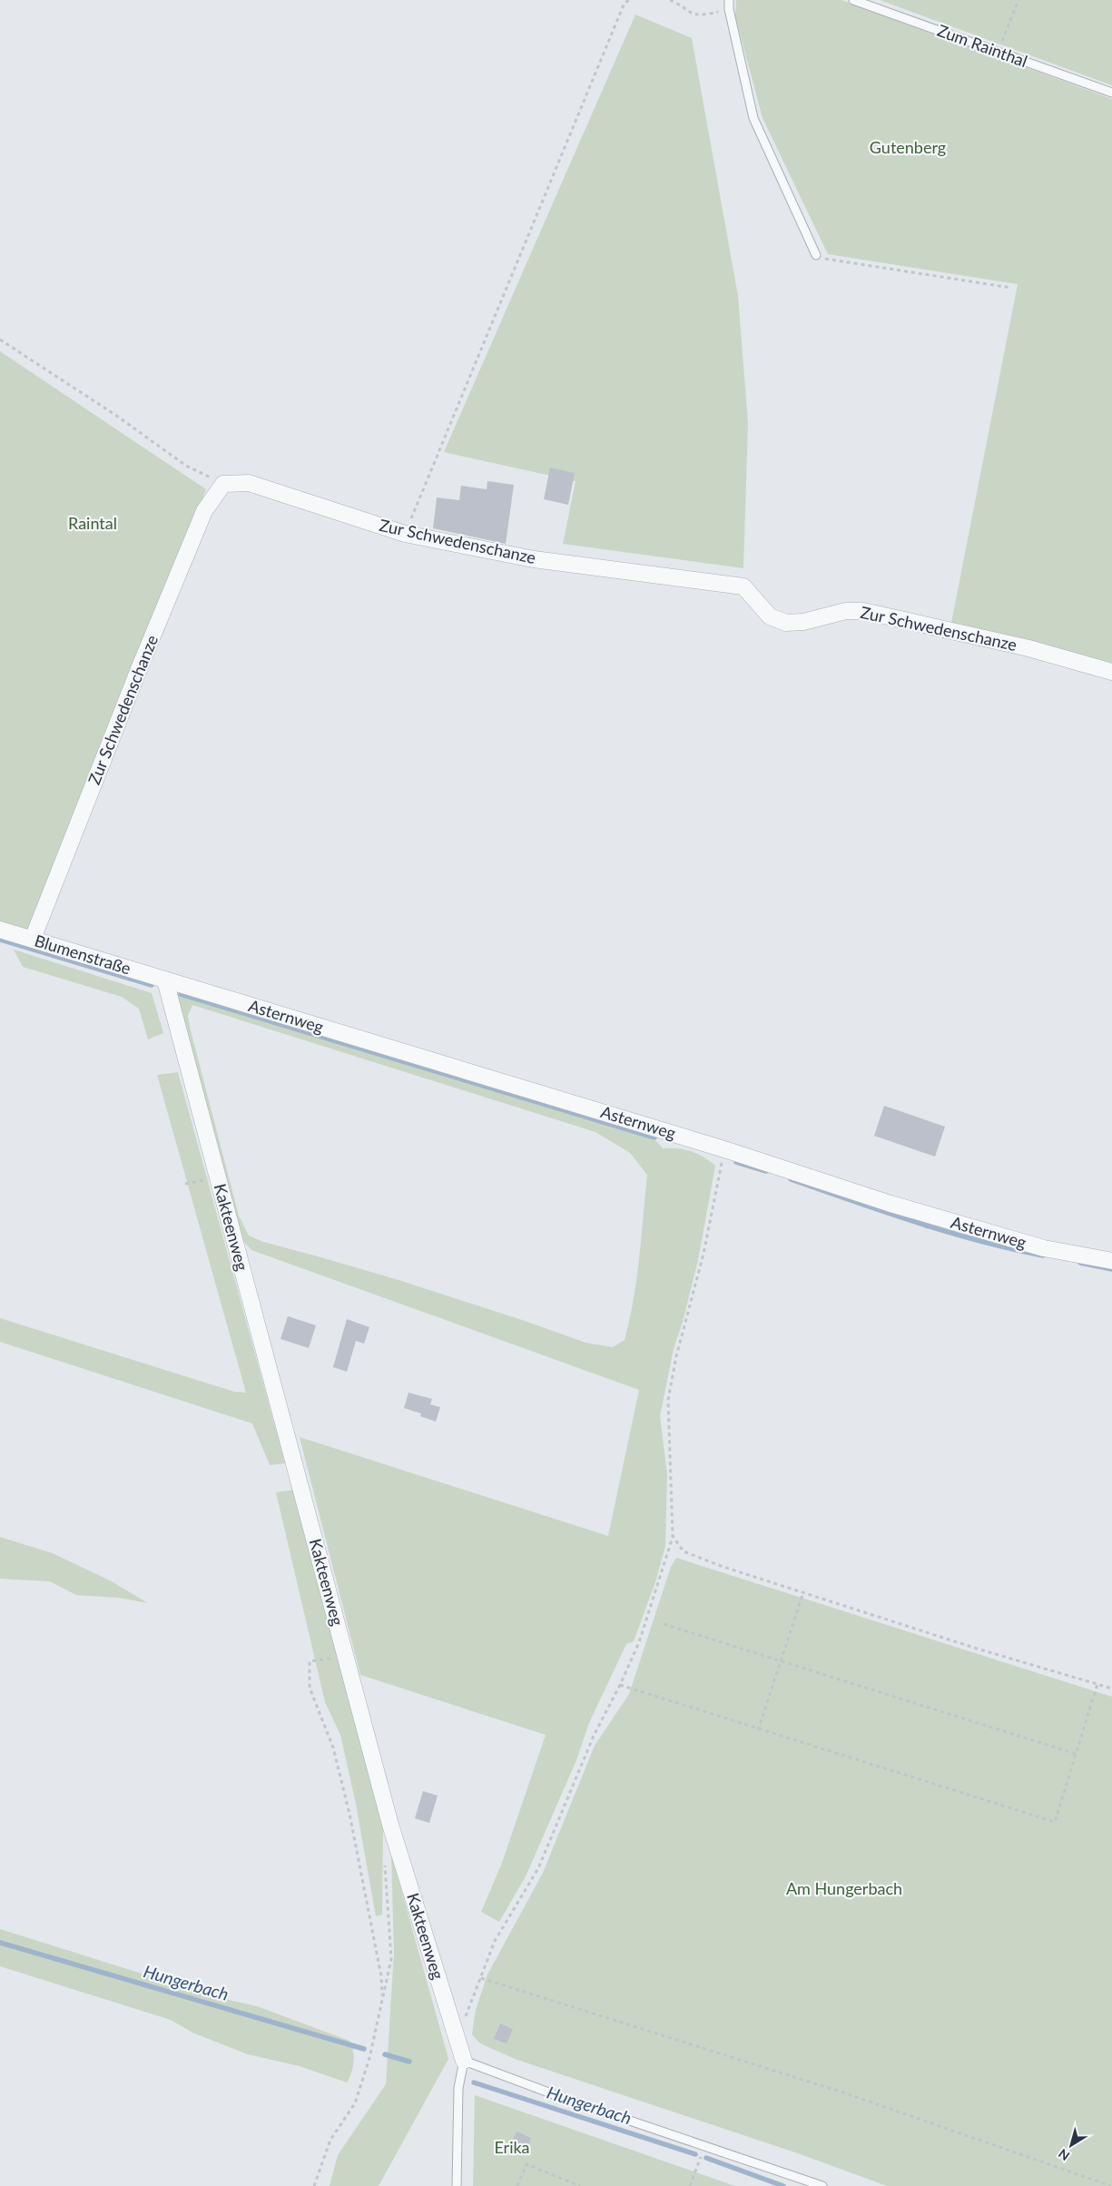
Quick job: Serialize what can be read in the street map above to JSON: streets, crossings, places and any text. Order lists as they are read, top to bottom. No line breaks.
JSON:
{"streets":{"street":["Zur Schwedenschanze","Blumenstraße","Asternweg","Kakteenweg"],"lane":["Zum Rainthal"]},"crossings":[["Zur Schwedenschanze","Blumenstraße"],["Blumenstraße","Asternweg"],["Blumenstraße","Kakteenweg"],["Asternweg","Kakteenweg"]],"water":["Hungerbach"],"parks":["Gutenberg","Raintal","Am Hungerbach","Erika"],"north":"bottom left"}
